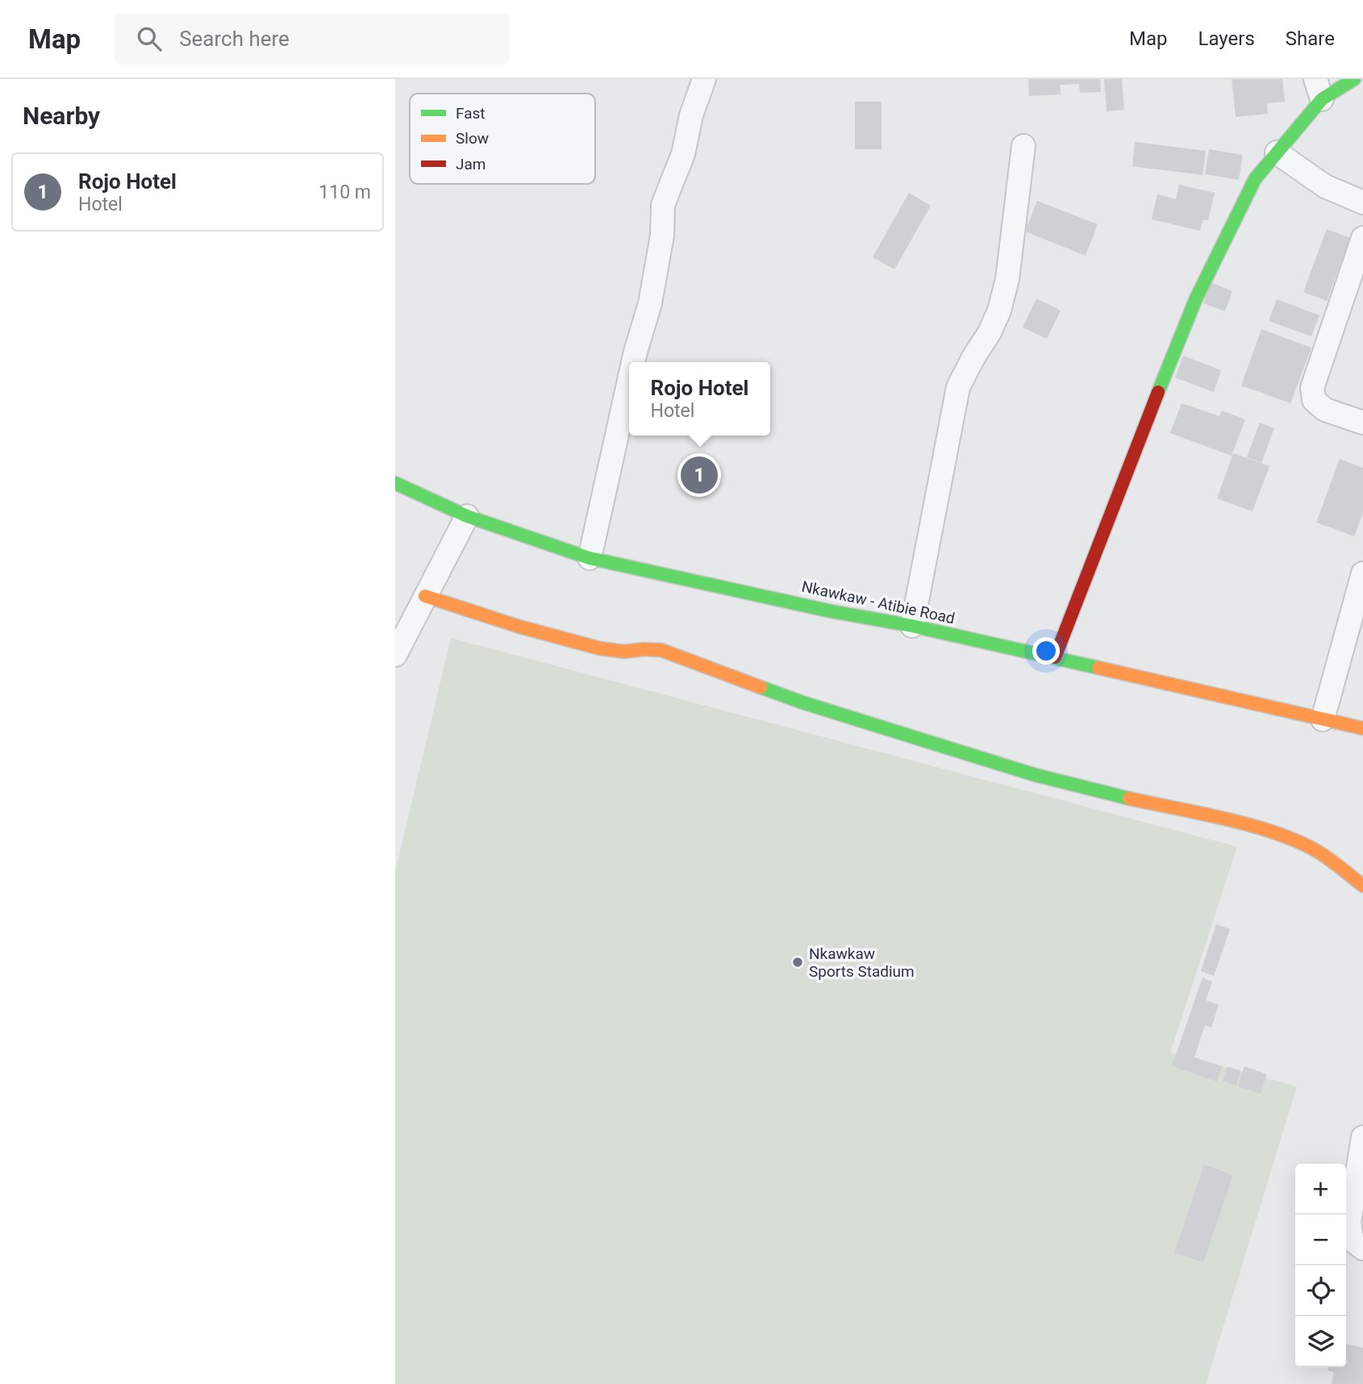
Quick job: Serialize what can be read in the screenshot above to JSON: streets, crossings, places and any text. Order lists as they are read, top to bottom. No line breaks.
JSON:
{"streets":{"street":["Nkawkaw - Atibie Road"]},"places":["Nkawkaw Sports Stadium"],"legend":["Fast","Slow","Jam"],"page":{"header":"Map","search":"Search here","nav":["Map","Layers","Share"],"heading":"Nearby","list":[{"mark":"1","name":"Rojo Hotel","note":"Hotel","value":"110 m"}],"popup":["Rojo Hotel","Hotel"],"pins":"1","map_buttons":["+","−"]}}
